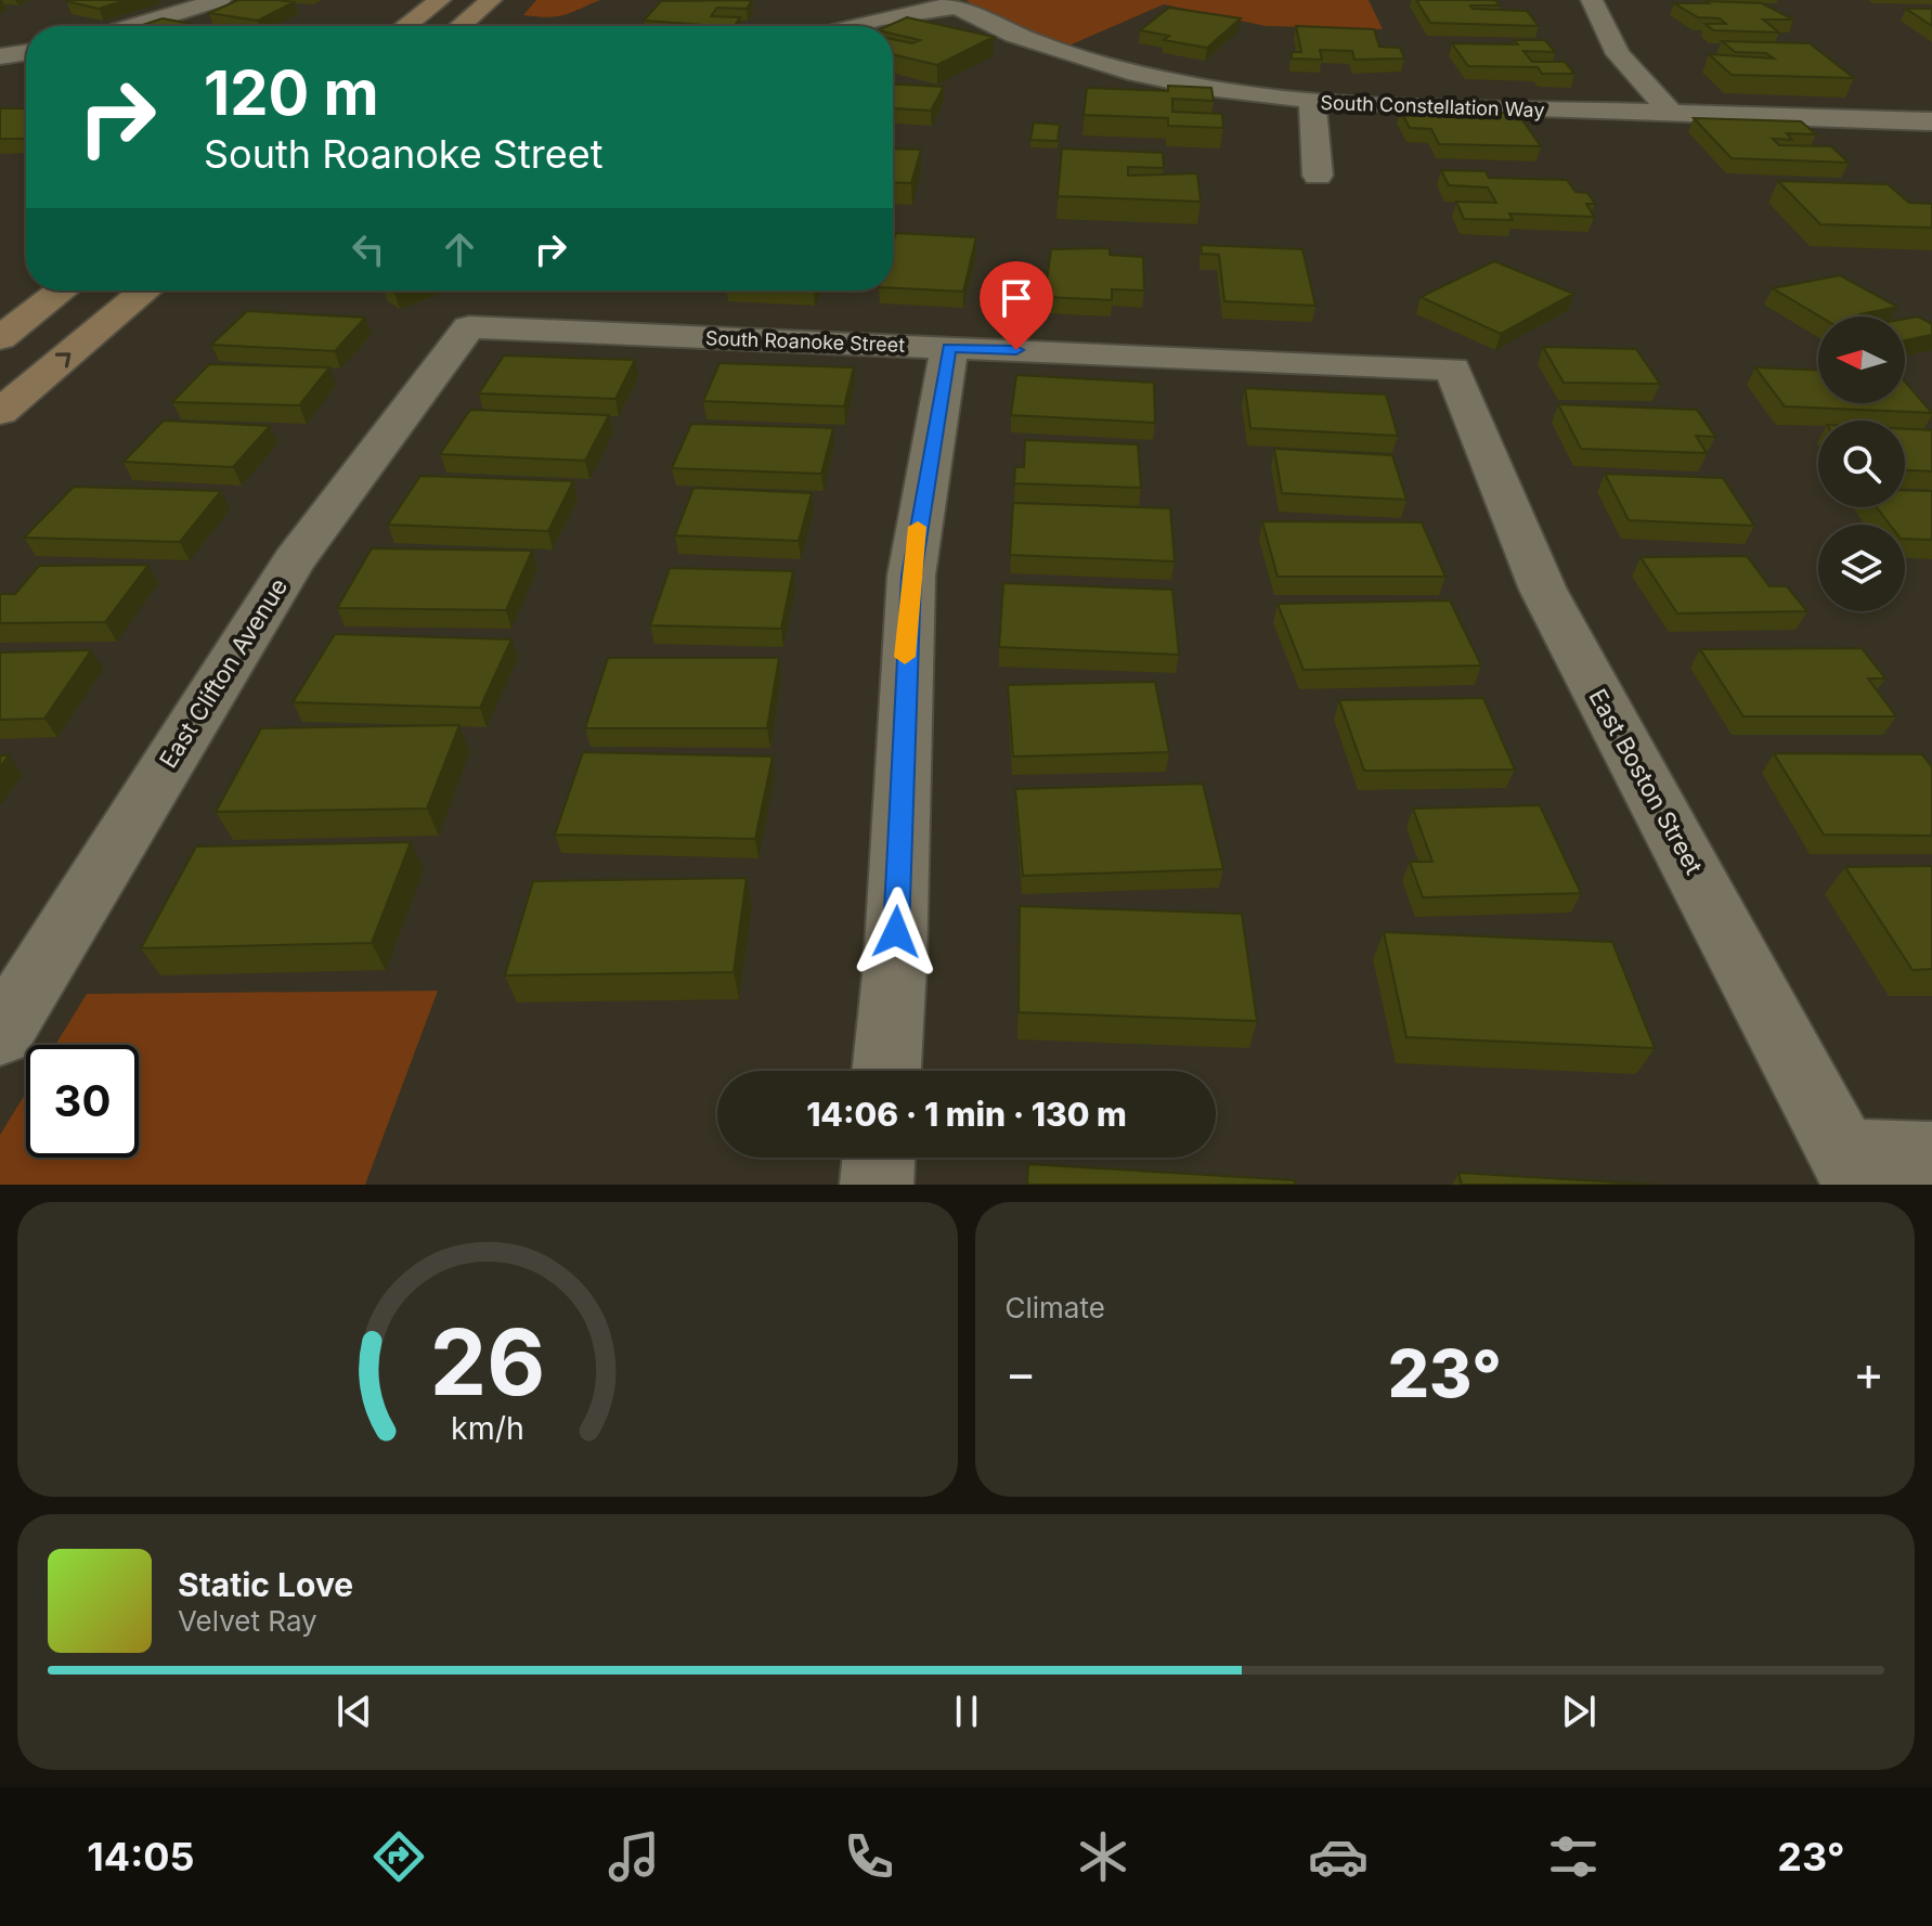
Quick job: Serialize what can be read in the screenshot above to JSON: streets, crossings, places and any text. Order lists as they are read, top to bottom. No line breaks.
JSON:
{"streets":{"street":["South Constellation Way","South Roanoke Street","East Clifton Avenue","East Boston Street"]},"crossings":[["South Roanoke Street","East Clifton Avenue"],["South Roanoke Street","East Boston Street"]],"north":"left","page":{"turn":["120 m","South Roanoke Street"],"limit":"30","trip":"14:06 · 1 min · 130 m","tile":"Climate","heat":["−","23°","+"],"song":["Static Love","Velvet Ray"],"tabs":["14:05","23°"],"gauge":["26","km/h"]}}
